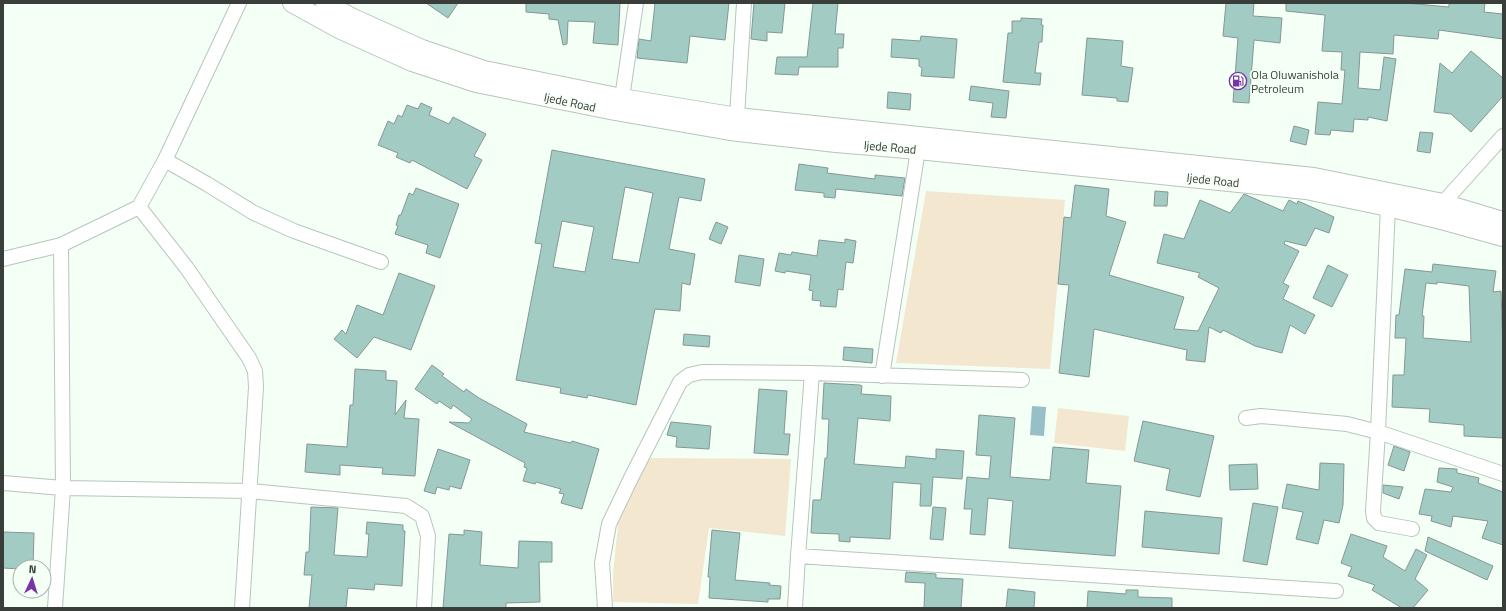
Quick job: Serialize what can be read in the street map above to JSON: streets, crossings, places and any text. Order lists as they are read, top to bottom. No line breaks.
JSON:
{"streets":{"main road":["Ijede Road"]},"places":{"fuel station":["Ola Oluwanishola Petroleum"]},"north":"top"}
